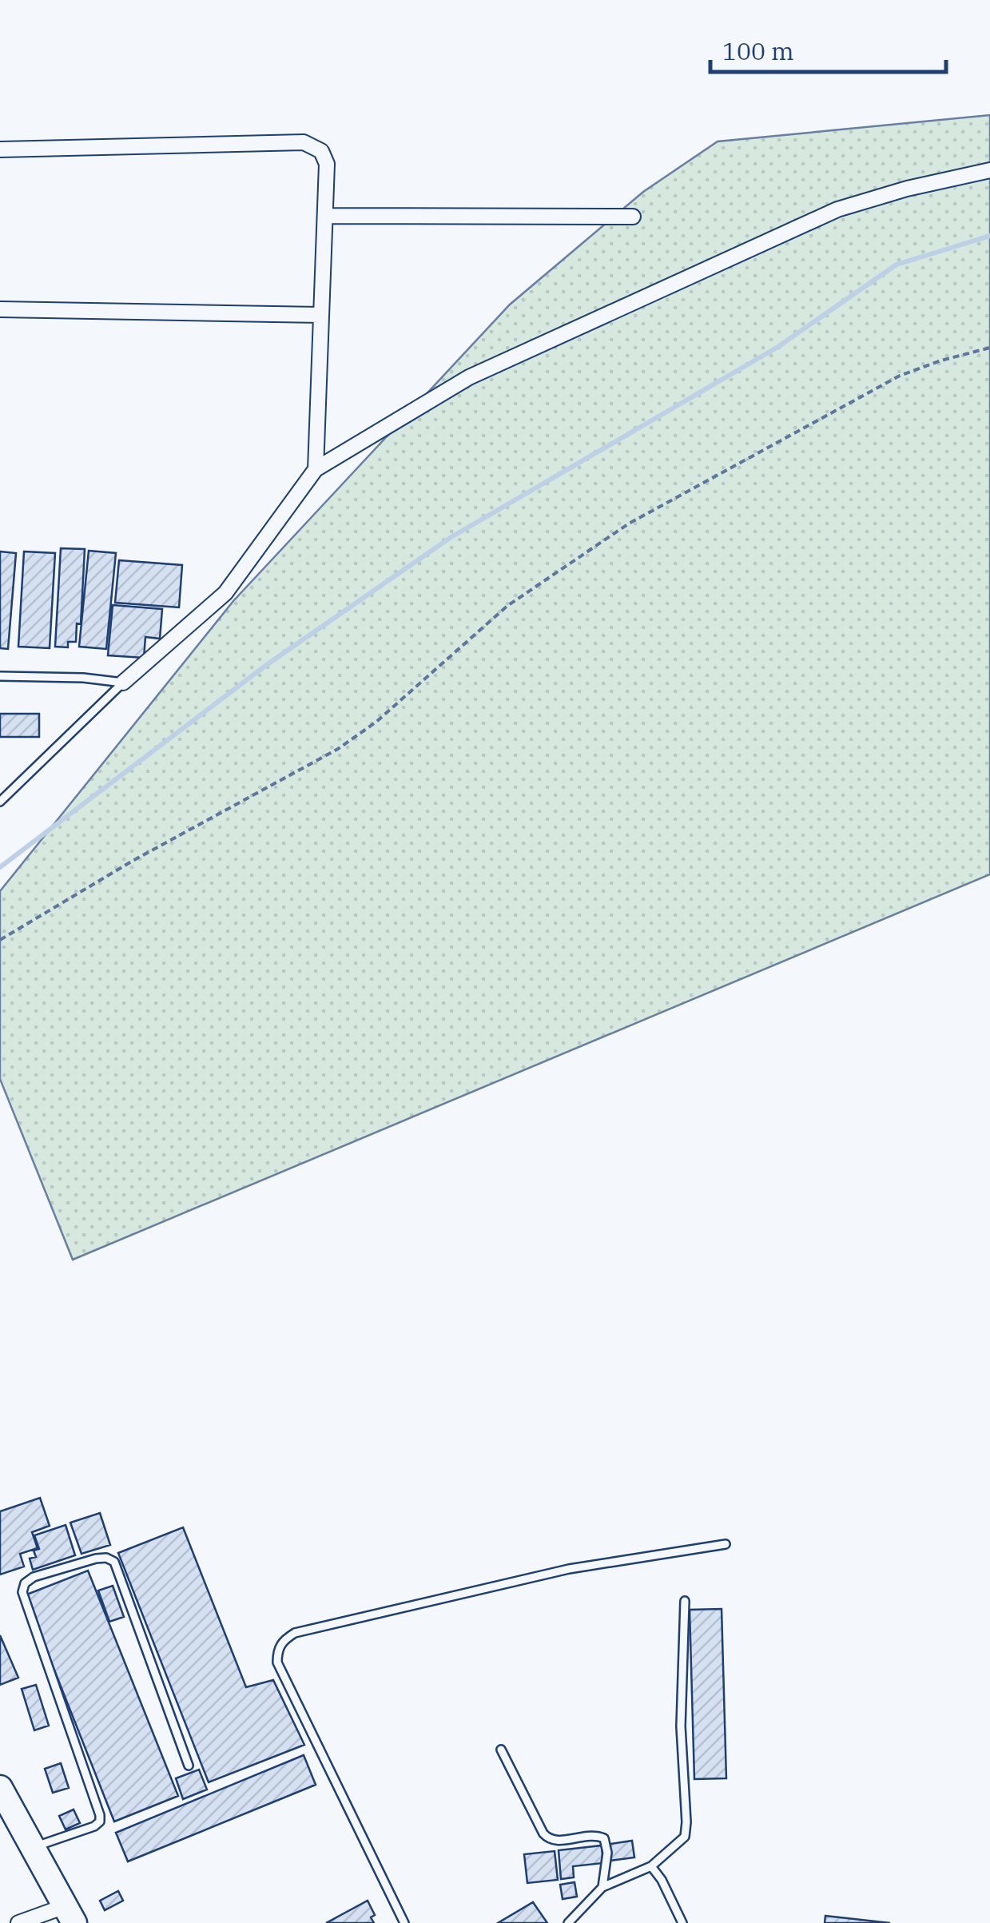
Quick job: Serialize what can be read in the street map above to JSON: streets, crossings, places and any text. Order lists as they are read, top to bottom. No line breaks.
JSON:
{"scale_bar":"100 m"}
